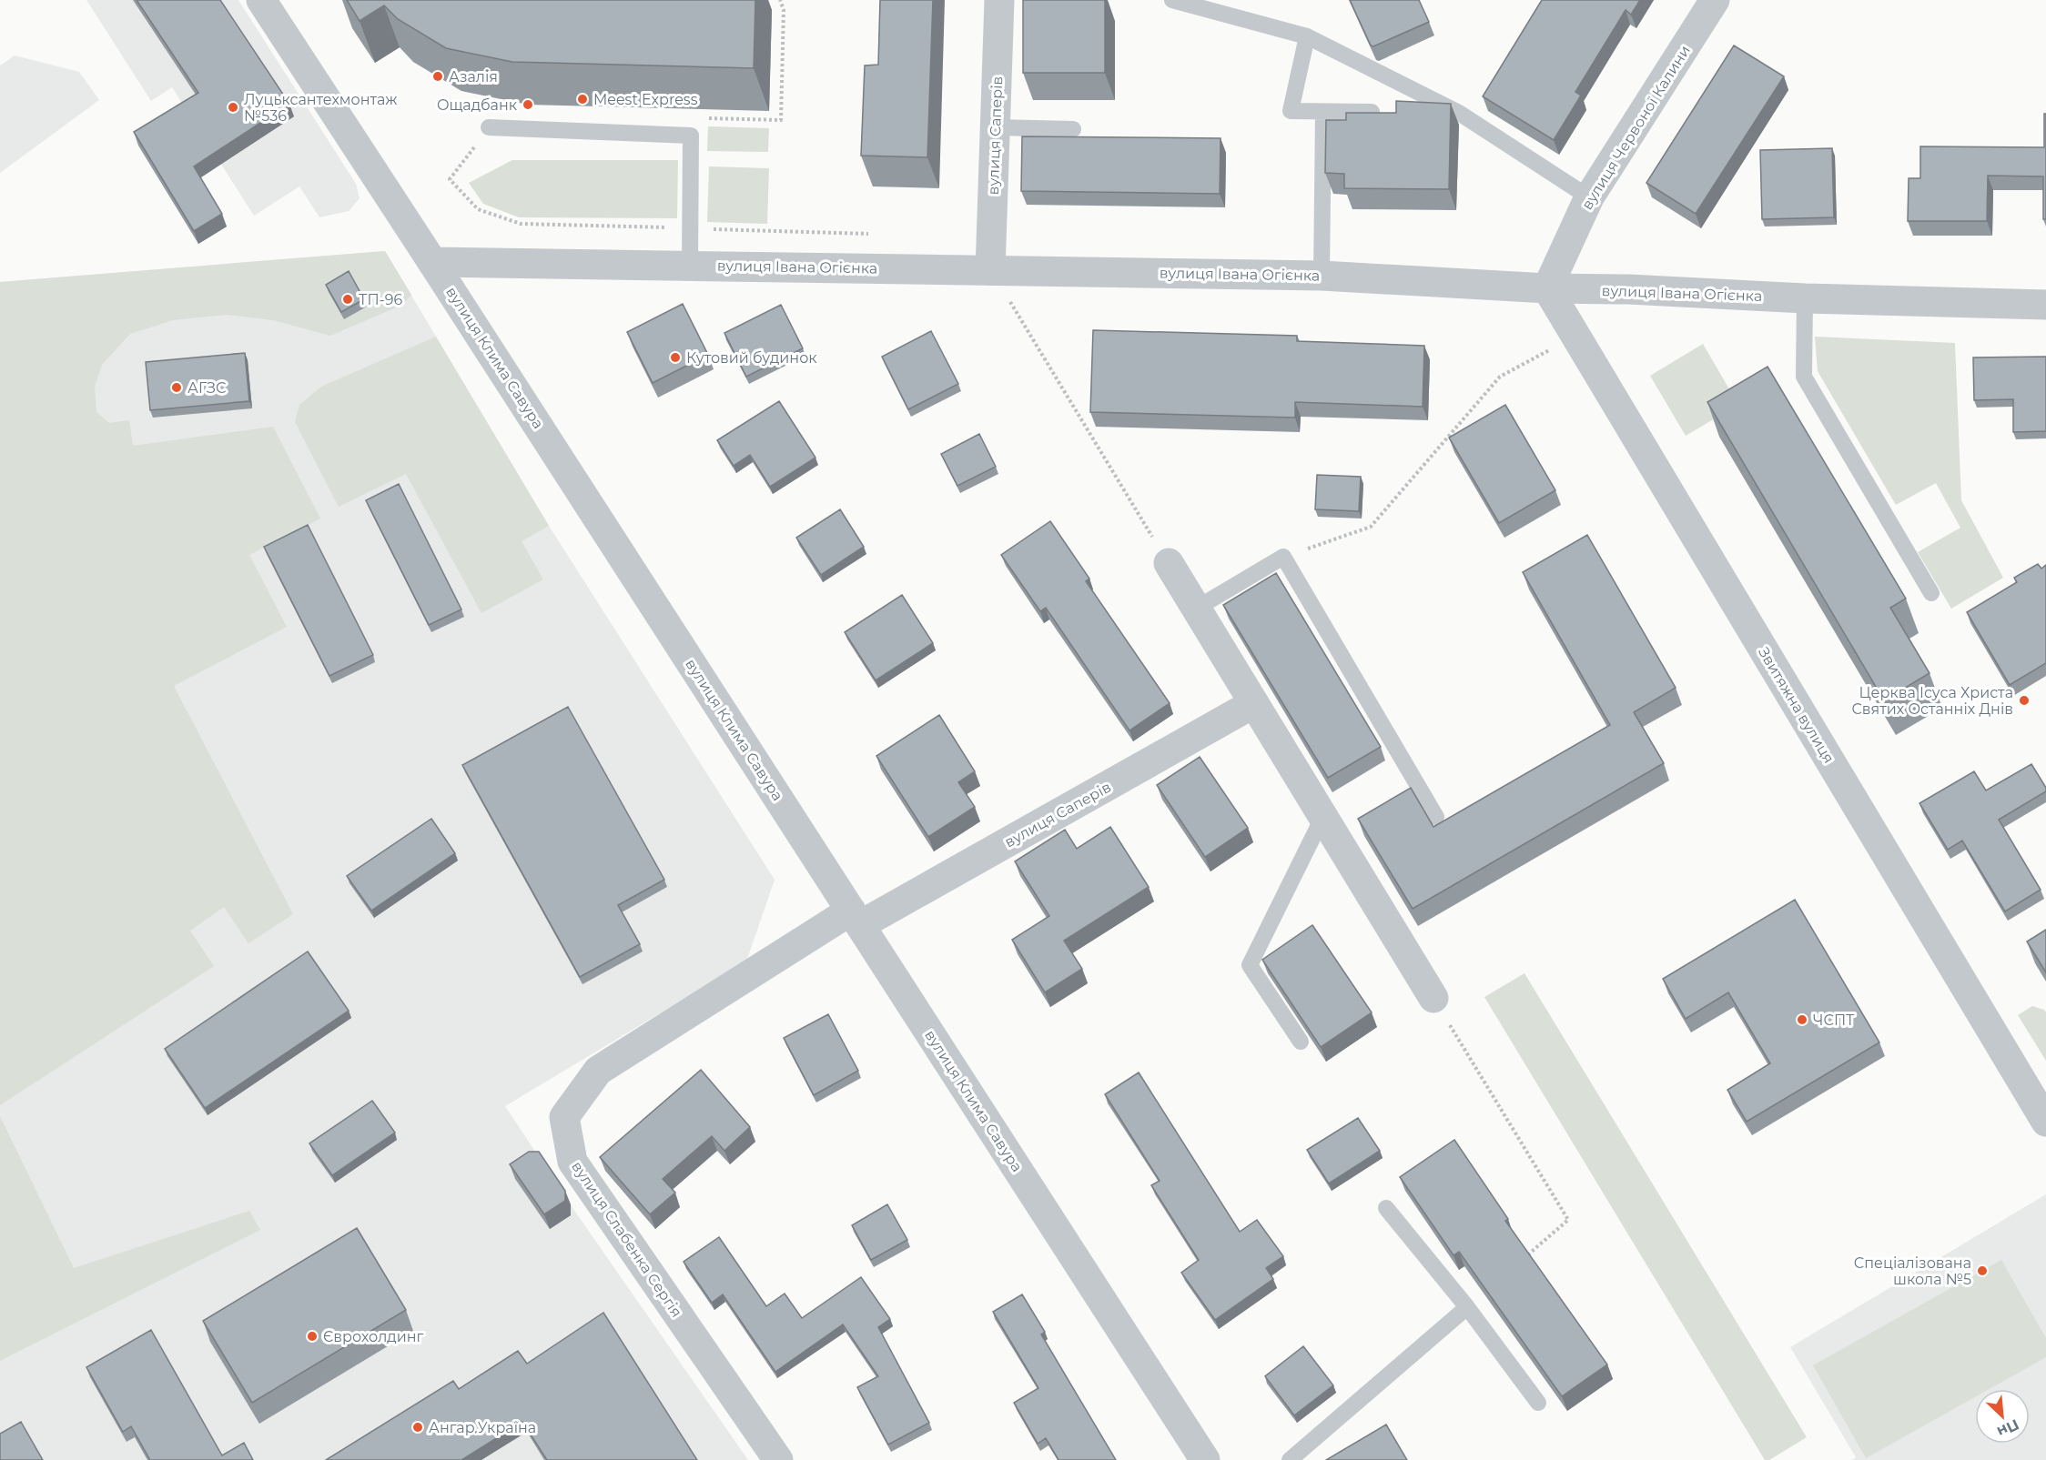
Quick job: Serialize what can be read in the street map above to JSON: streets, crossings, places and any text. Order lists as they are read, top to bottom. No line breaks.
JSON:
{"streets":{"street":["вулиця Червоної Калини","вулиця Саперів","вулиця Івана Огієнка","вулиця Клима Савура","Звитяжна вулиця","вулиця Слабенка Сергія"]},"crossings":[["вулиця Червоної Калини","вулиця Івана Огієнка"],["вулиця Червоної Калини","Звитяжна вулиця"],["вулиця Саперів","вулиця Івана Огієнка"],["вулиця Саперів","вулиця Клима Савура"],["вулиця Саперів","вулиця Слабенка Сергія"],["вулиця Івана Огієнка","вулиця Клима Савура"],["вулиця Івана Огієнка","Звитяжна вулиця"],["вулиця Клима Савура","вулиця Слабенка Сергія"]],"places":["Азалія","Meest Express","Ощадбанк","Луцьксантехмонтаж №536","ТП-96","Кутовий будинок","АГЗС","Церква Ісуса Христа Святих Останніх Днів","ЧСПТ","Спеціалізована школа №5","Єврохолдинг","Ангар.Україна"],"north":"bottom right"}
